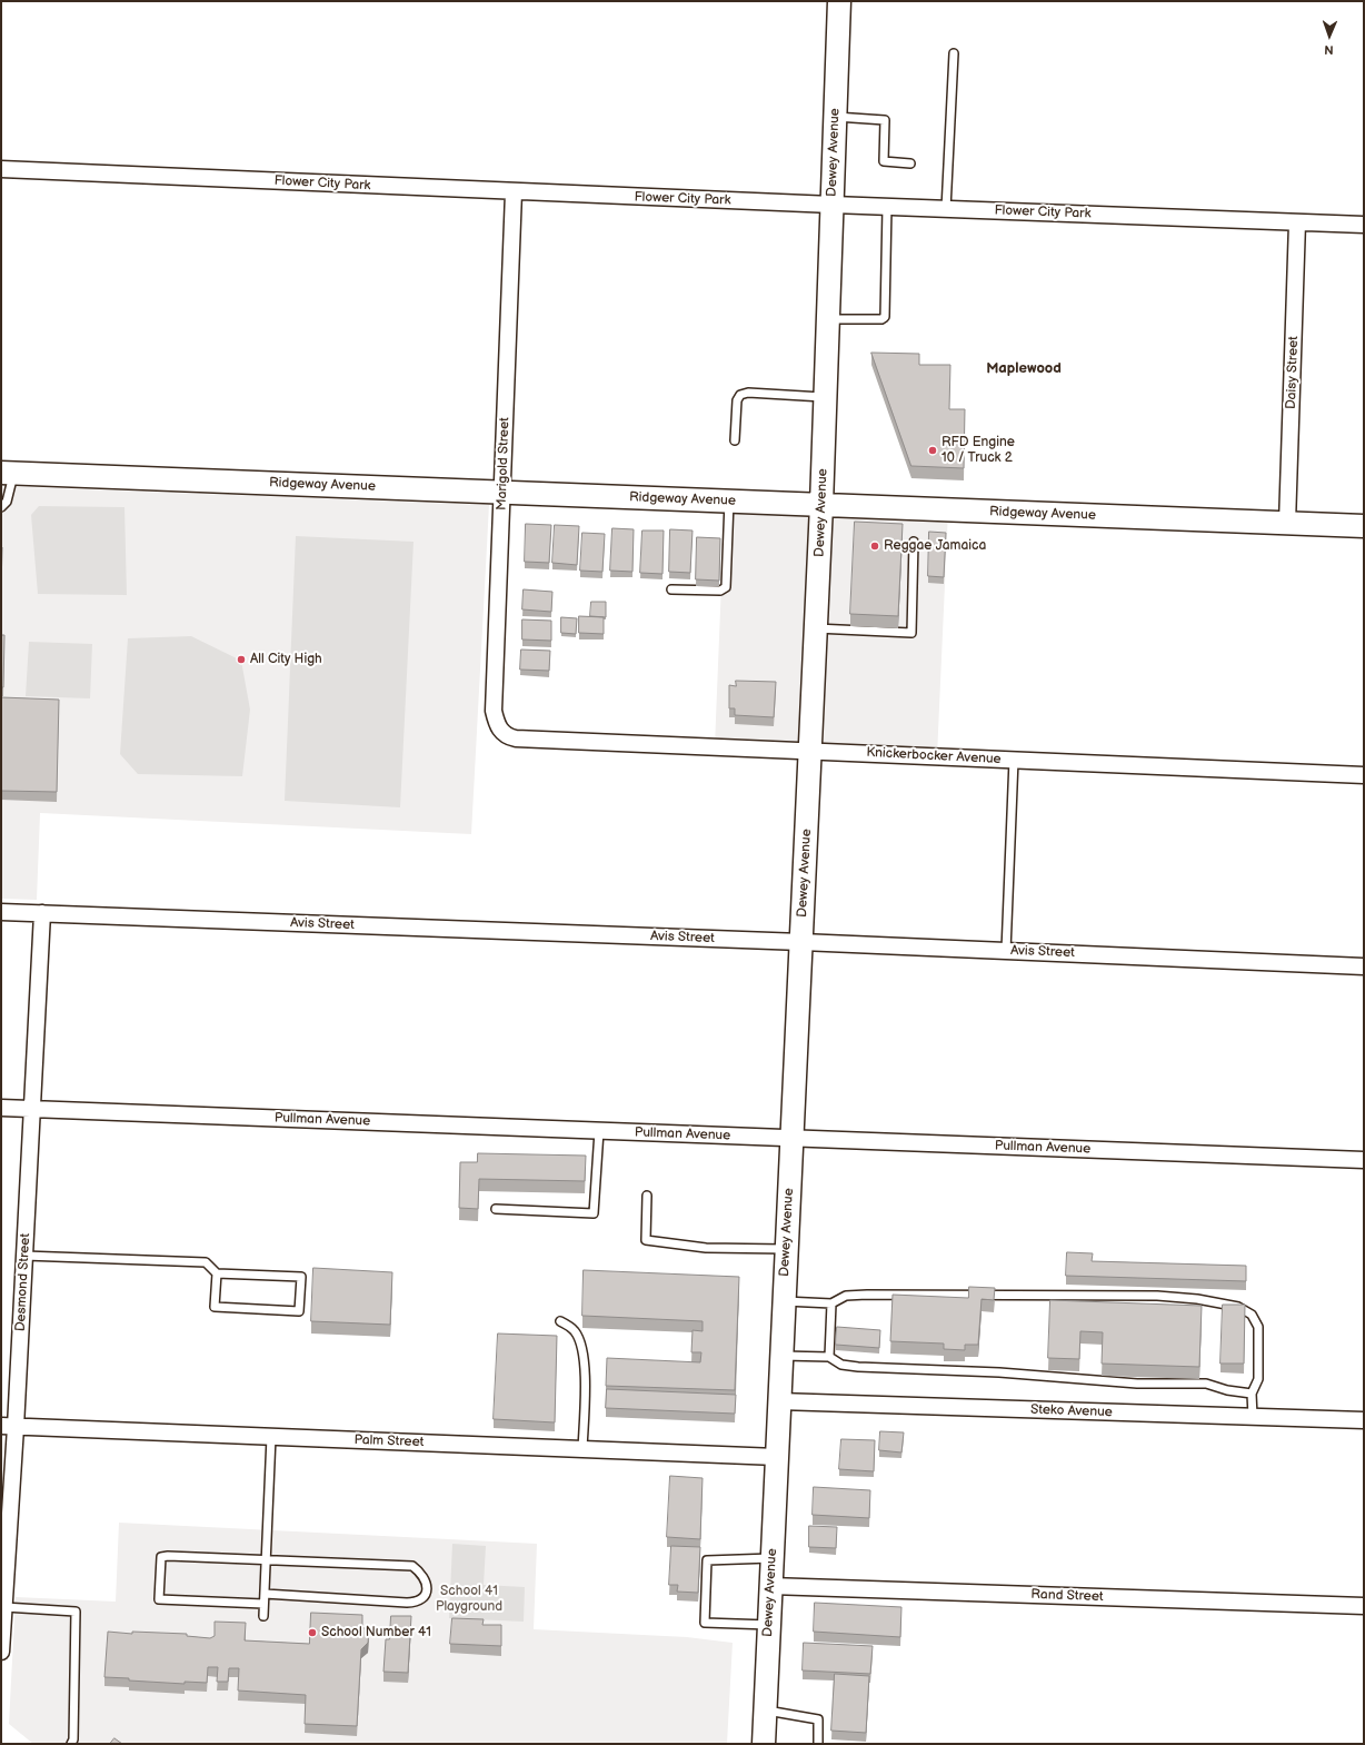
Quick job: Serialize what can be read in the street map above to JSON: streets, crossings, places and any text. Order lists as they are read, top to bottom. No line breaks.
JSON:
{"streets":{"street":["Dewey Avenue","Flower City Park","Daisy Street","Marigold Street","Ridgeway Avenue","Knickerbocker Avenue","Avis Street","Pullman Avenue","Desmond Street","Steko Avenue","Palm Street","Rand Street"]},"crossings":[["Dewey Avenue","Flower City Park"],["Dewey Avenue","Ridgeway Avenue"],["Dewey Avenue","Knickerbocker Avenue"],["Dewey Avenue","Avis Street"],["Dewey Avenue","Pullman Avenue"],["Dewey Avenue","Steko Avenue"],["Dewey Avenue","Palm Street"],["Dewey Avenue","Rand Street"],["Flower City Park","Daisy Street"],["Flower City Park","Marigold Street"],["Daisy Street","Ridgeway Avenue"],["Marigold Street","Ridgeway Avenue"],["Marigold Street","Knickerbocker Avenue"],["Avis Street","Desmond Street"],["Pullman Avenue","Desmond Street"],["Desmond Street","Palm Street"]],"districts":["Maplewood"],"parks":["School 41 Playground"],"places":["RFD Engine 10 / Truck 2","Reggae Jamaica","All City High","School Number 41"],"north":"bottom"}
